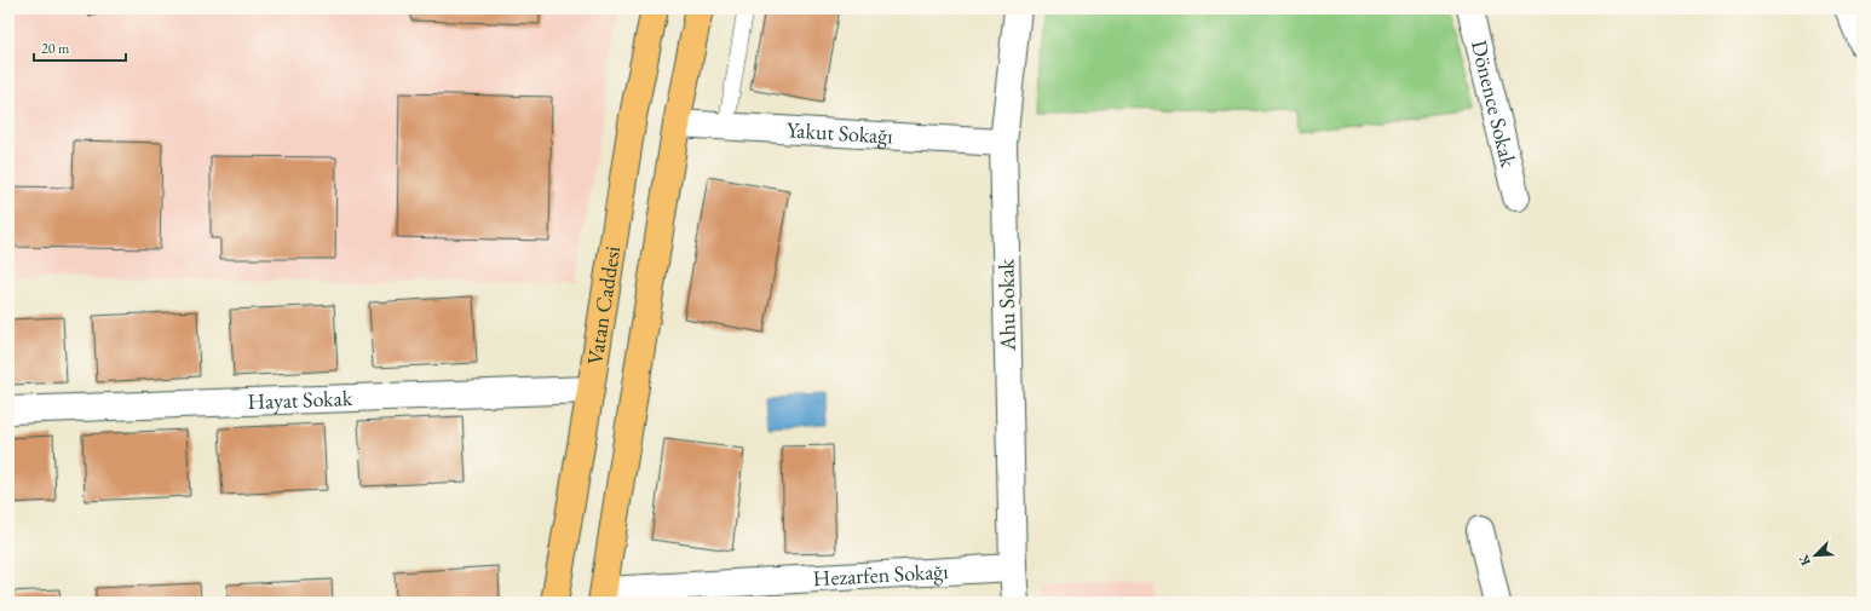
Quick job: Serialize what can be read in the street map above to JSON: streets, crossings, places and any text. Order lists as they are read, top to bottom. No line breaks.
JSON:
{"streets":{"main road":["Vatan Caddesi"],"street":["Dönence Sokak","Yakut Sokağı","Ahu Sokak","Hayat Sokak","Hezarfen Sokağı"]},"crossings":[["Yakut Sokağı","Vatan Caddesi"],["Yakut Sokağı","Ahu Sokak"],["Vatan Caddesi","Hayat Sokak"],["Vatan Caddesi","Hezarfen Sokağı"],["Ahu Sokak","Hezarfen Sokağı"]],"scale_bar":"20 m","north":"bottom left"}
